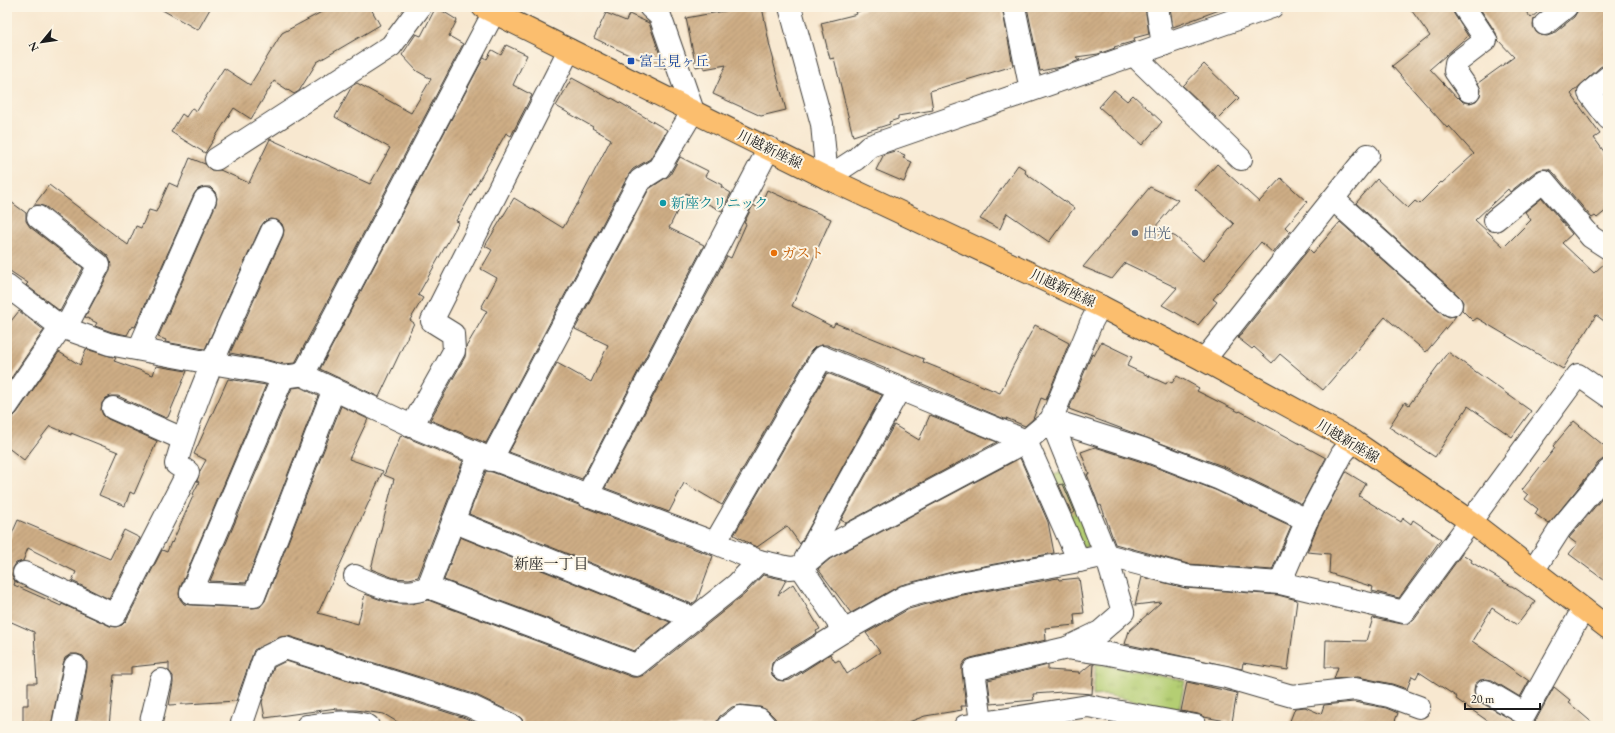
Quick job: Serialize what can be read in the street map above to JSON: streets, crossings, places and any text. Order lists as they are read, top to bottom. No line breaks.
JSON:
{"streets":{"main road":["川越新座線"]},"districts":["新座一丁目"],"places":{"transit":["富士見ヶ丘"],"other":["新座クリニック","出光","ガスト"]},"scale_bar":"20 m","north":"bottom left"}
